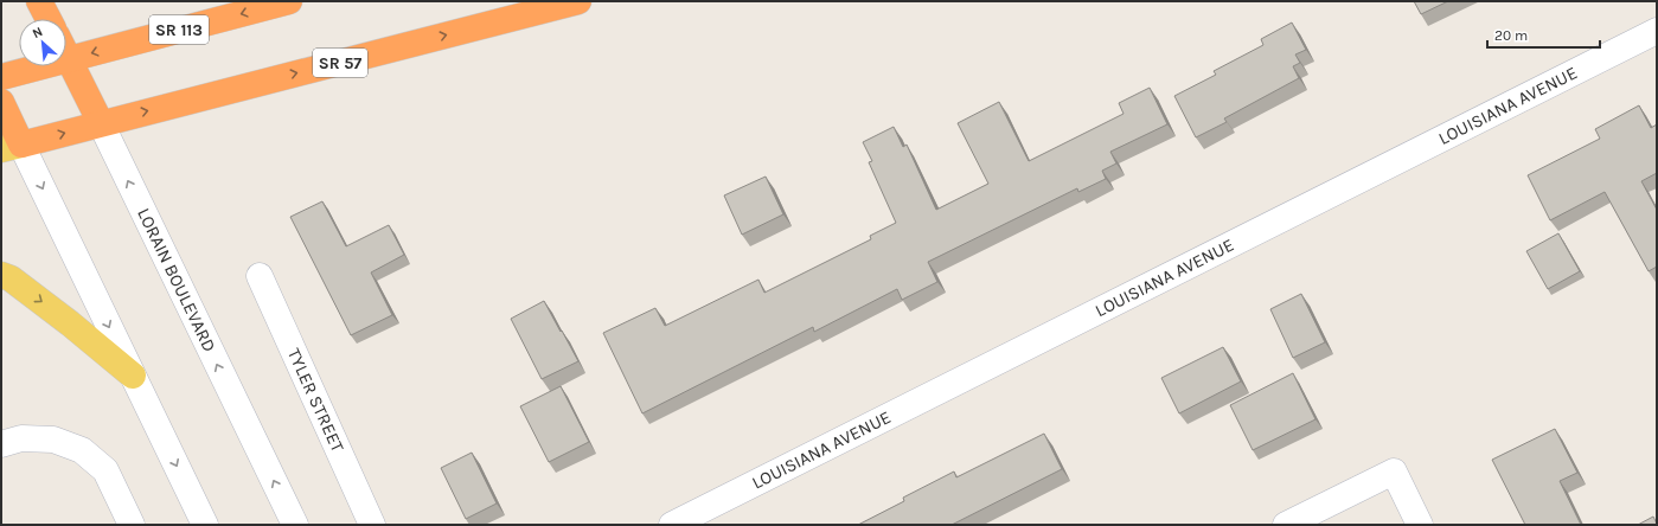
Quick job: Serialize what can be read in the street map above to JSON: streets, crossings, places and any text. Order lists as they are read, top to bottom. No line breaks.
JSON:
{"streets":{"highway":["SR 113","SR 57","LORAIN BOULEVARD"],"street":["LOUISIANA AVENUE","TYLER STREET"]},"crossings":[["SR 113","LORAIN BOULEVARD"],["SR 57","LORAIN BOULEVARD"]],"one_way":["LORAIN BOULEVARD"],"scale_bar":"20 m","north":"top left"}
